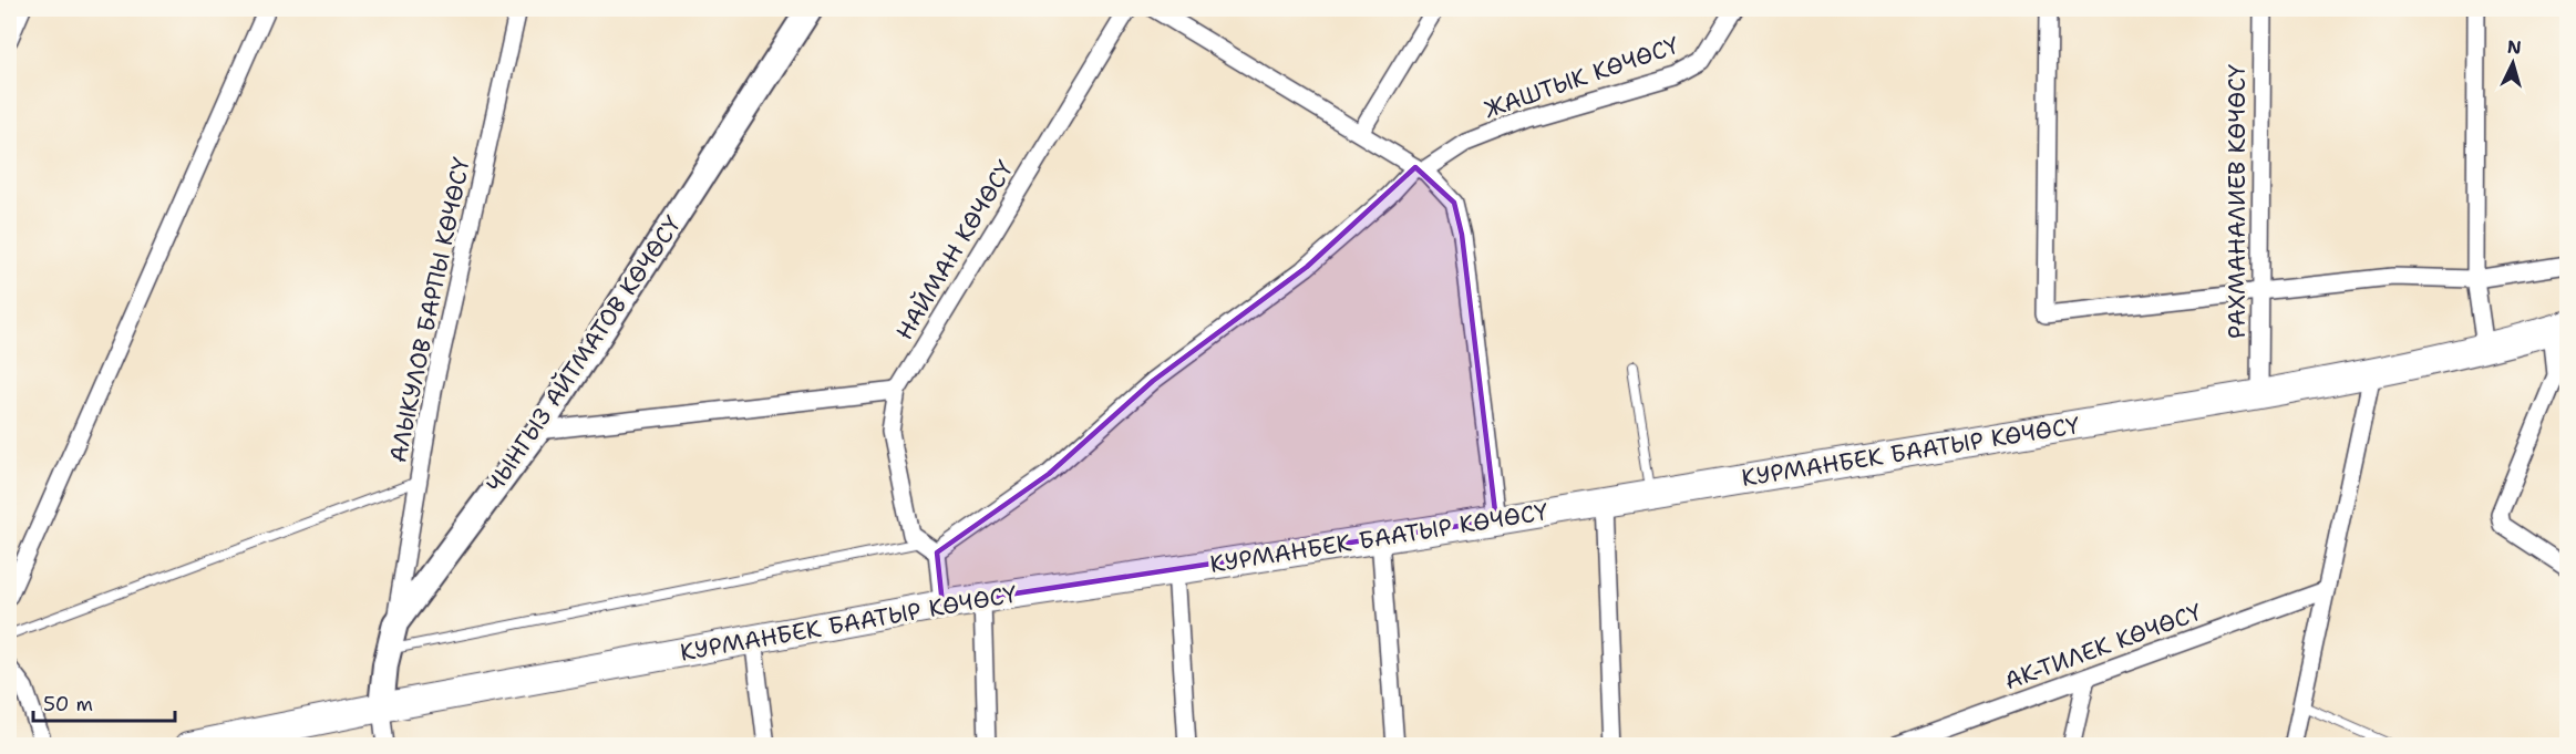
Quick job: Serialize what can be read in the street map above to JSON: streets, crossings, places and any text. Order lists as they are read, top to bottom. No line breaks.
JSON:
{"streets":{"highway":["КУРМАНБЕК БААТЫР КӨЧӨСҮ"],"main road":["ЧЫНГЫЗ АЙТМАТОВ КӨЧӨСҮ"],"street":["ЖАШТЫК КӨЧӨСҮ","РАХМАНАЛИЕВ КӨЧӨСҮ","НАЙМАН КӨЧӨСҮ","АЛЫКУЛОВ БАРПЫ КӨЧӨСҮ","АК-ТИЛЕК КӨЧӨСҮ"]},"crossings":[["РАХМАНАЛИЕВ КӨЧӨСҮ","КУРМАНБЕК БААТЫР КӨЧӨСҮ"],["АЛЫКУЛОВ БАРПЫ КӨЧӨСҮ","ЧЫНГЫЗ АЙТМАТОВ КӨЧӨСҮ"],["ЧЫНГЫЗ АЙТМАТОВ КӨЧӨСҮ","КУРМАНБЕК БААТЫР КӨЧӨСҮ"]],"scale_bar":"50 m","north":"top"}
